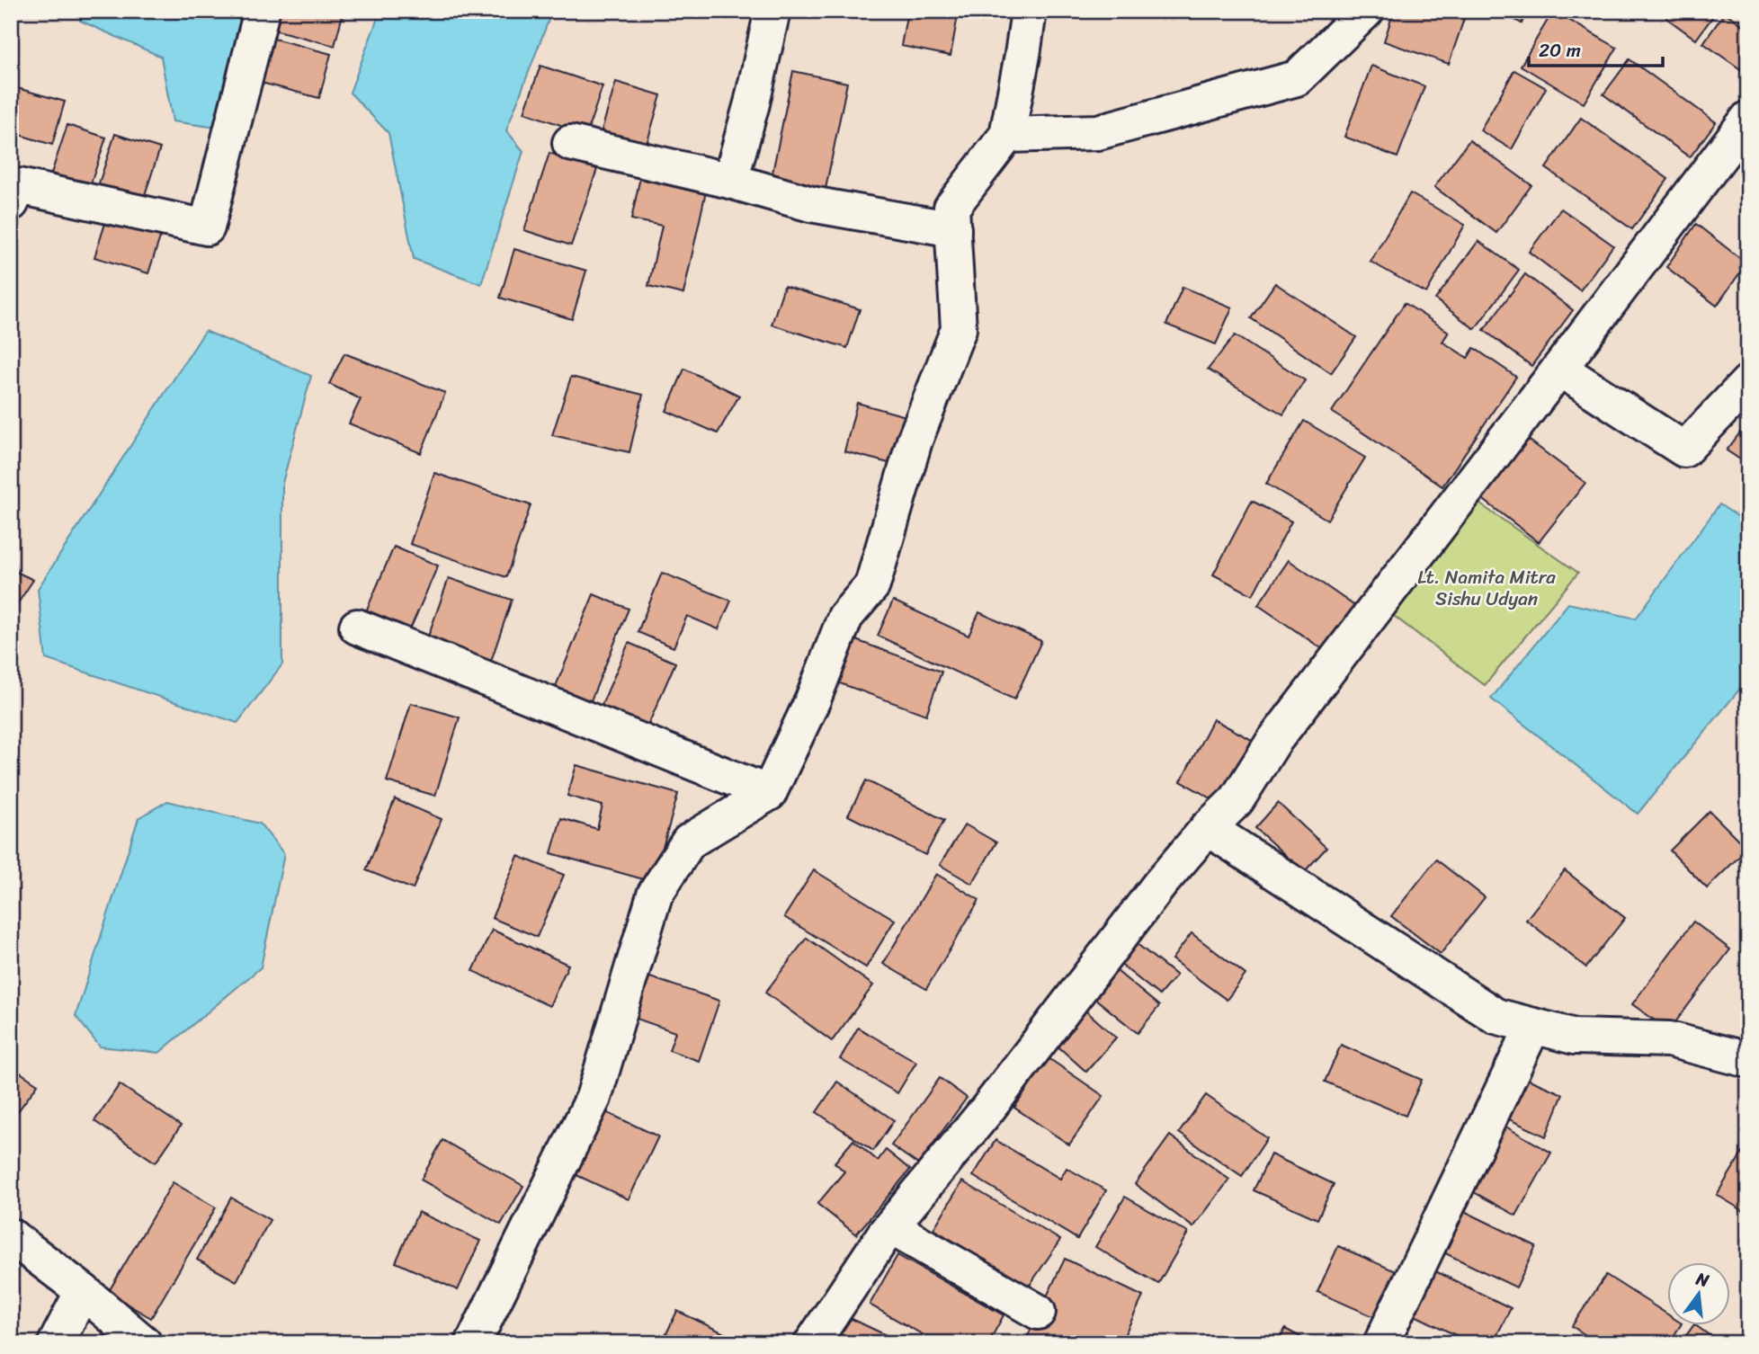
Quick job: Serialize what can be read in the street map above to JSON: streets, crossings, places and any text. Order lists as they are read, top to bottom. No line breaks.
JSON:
{"parks":["Lt. Namita Mitra Sishu Udyan"],"scale_bar":"20 m","north":"top"}
